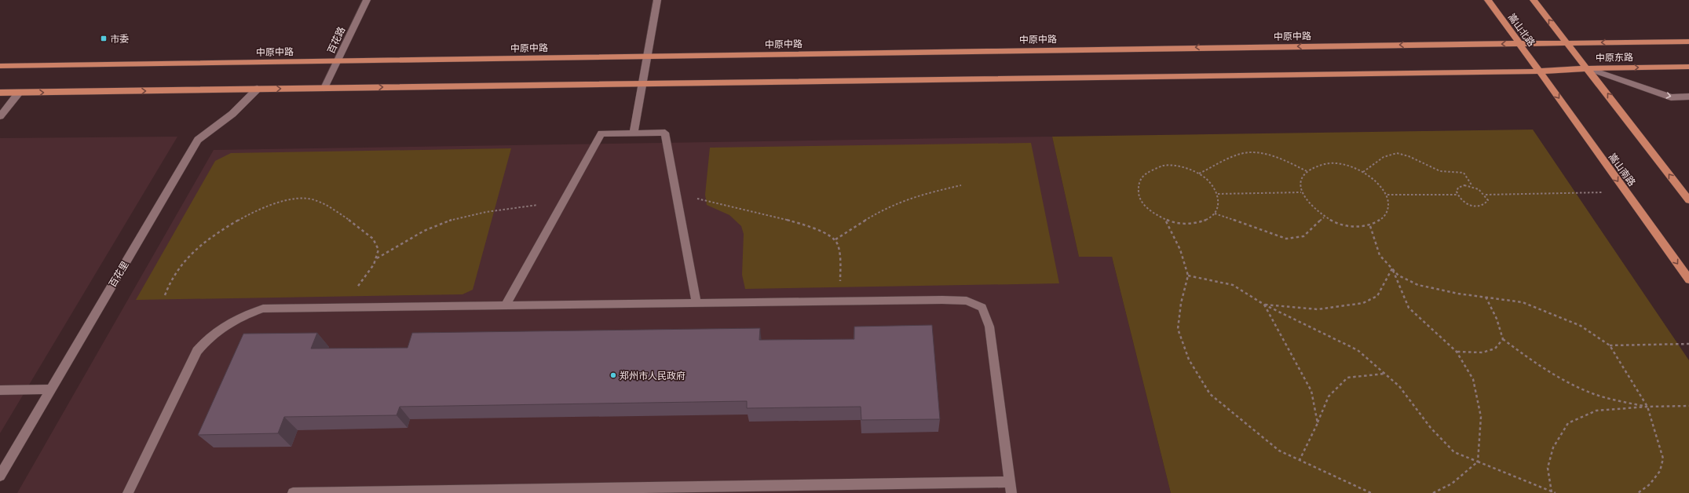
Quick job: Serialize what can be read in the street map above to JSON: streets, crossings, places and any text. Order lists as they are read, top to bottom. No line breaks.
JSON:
{"streets":{"main road":["嵩山北路","中原中路","中原东路","嵩山南路"],"street":["百花路","百花里"]},"crossings":[["嵩山北路","中原中路"],["嵩山北路","中原东路"],["嵩山北路","嵩山南路"],["中原中路","百花路"],["中原中路","中原东路"],["中原东路","嵩山南路"]],"places":{"transit":["市委"],"other":["郑州市人民政府"]}}
